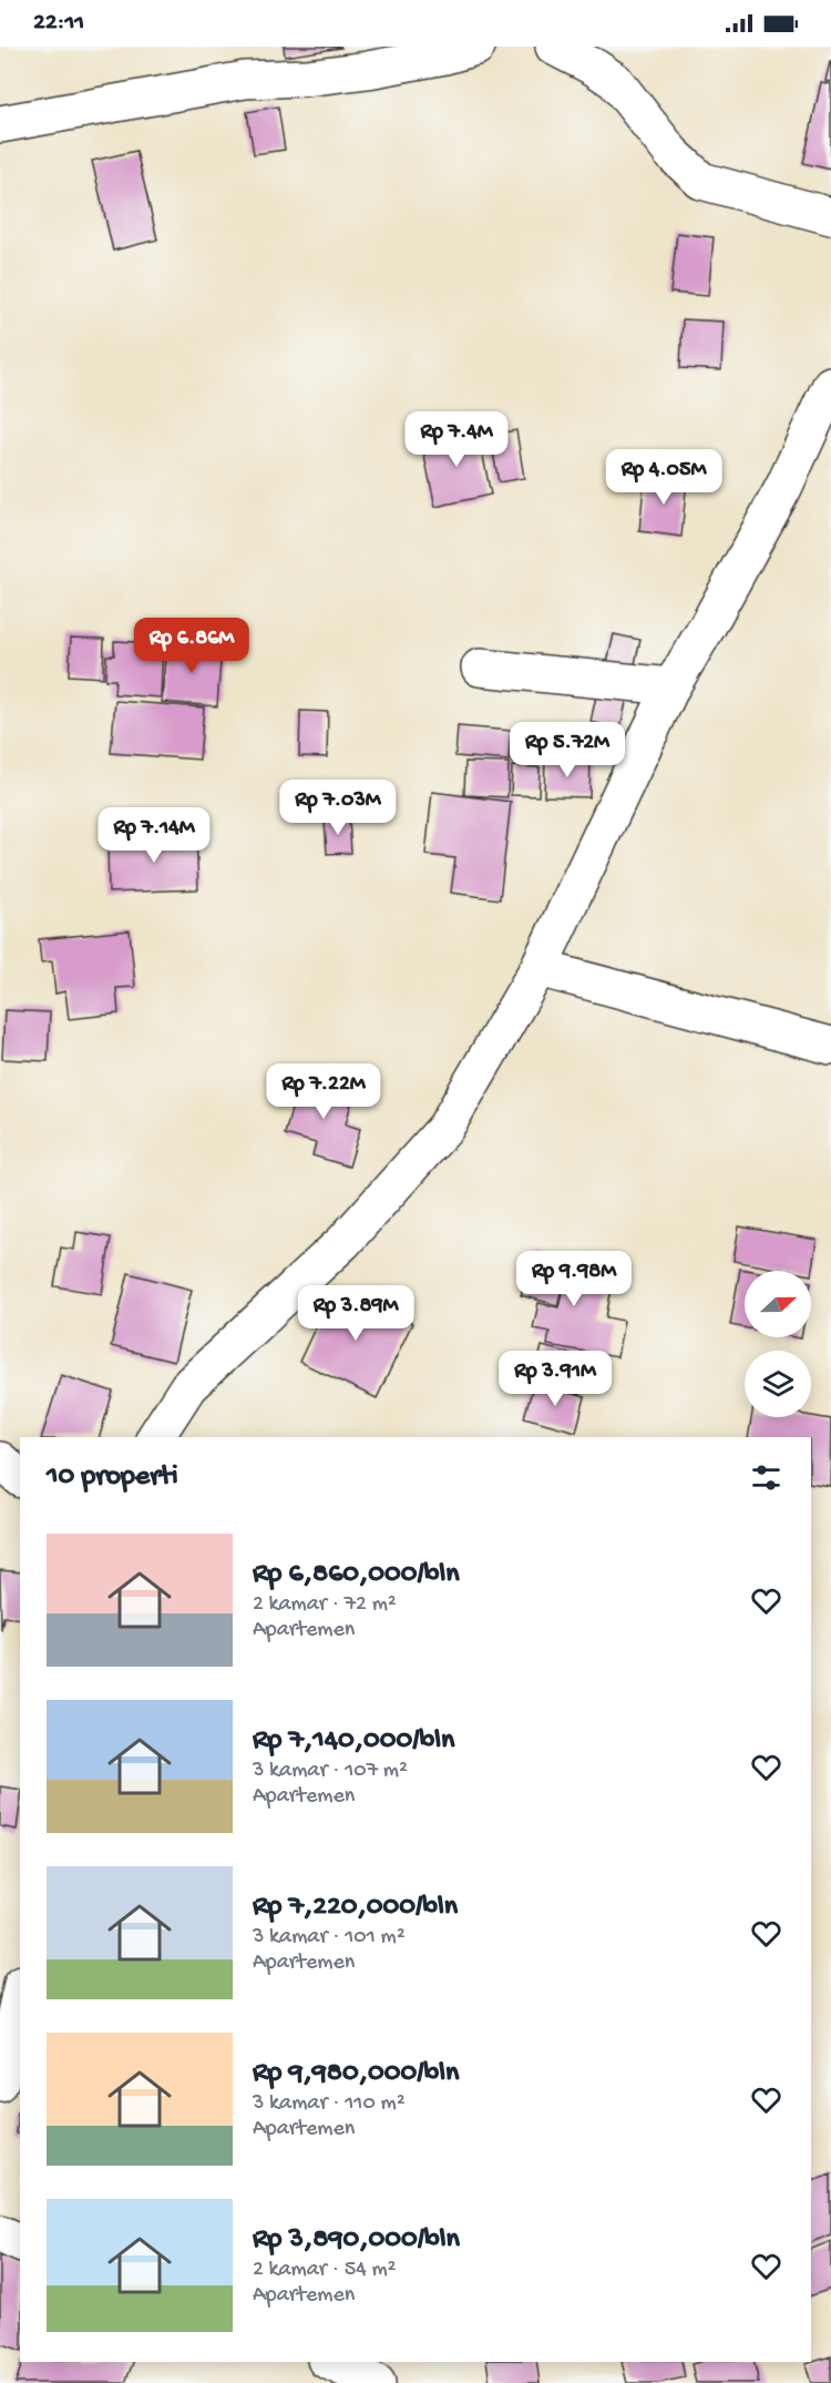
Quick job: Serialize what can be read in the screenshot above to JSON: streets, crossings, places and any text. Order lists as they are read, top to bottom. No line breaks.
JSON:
{"north":"right","page":{"status":"22:11","price":["Rp 7.4M","Rp 4.05M","Rp 6.86M","Rp 5.72M","Rp 7.03M","Rp 7.14M","Rp 7.22M","Rp 9.98M","Rp 3.89M","Rp 3.91M"],"heading":"10 properti","list":[{"name":"Rp 6,860,000/bln","note":"2 kamar · 72 m² · Apartemen"},{"name":"Rp 7,140,000/bln","note":"3 kamar · 107 m² · Apartemen"},{"name":"Rp 7,220,000/bln","note":"3 kamar · 101 m² · Apartemen"},{"name":"Rp 9,980,000/bln","note":"3 kamar · 110 m² · Apartemen"},{"name":"Rp 3,890,000/bln","note":"2 kamar · 54 m² · Apartemen"}]}}
